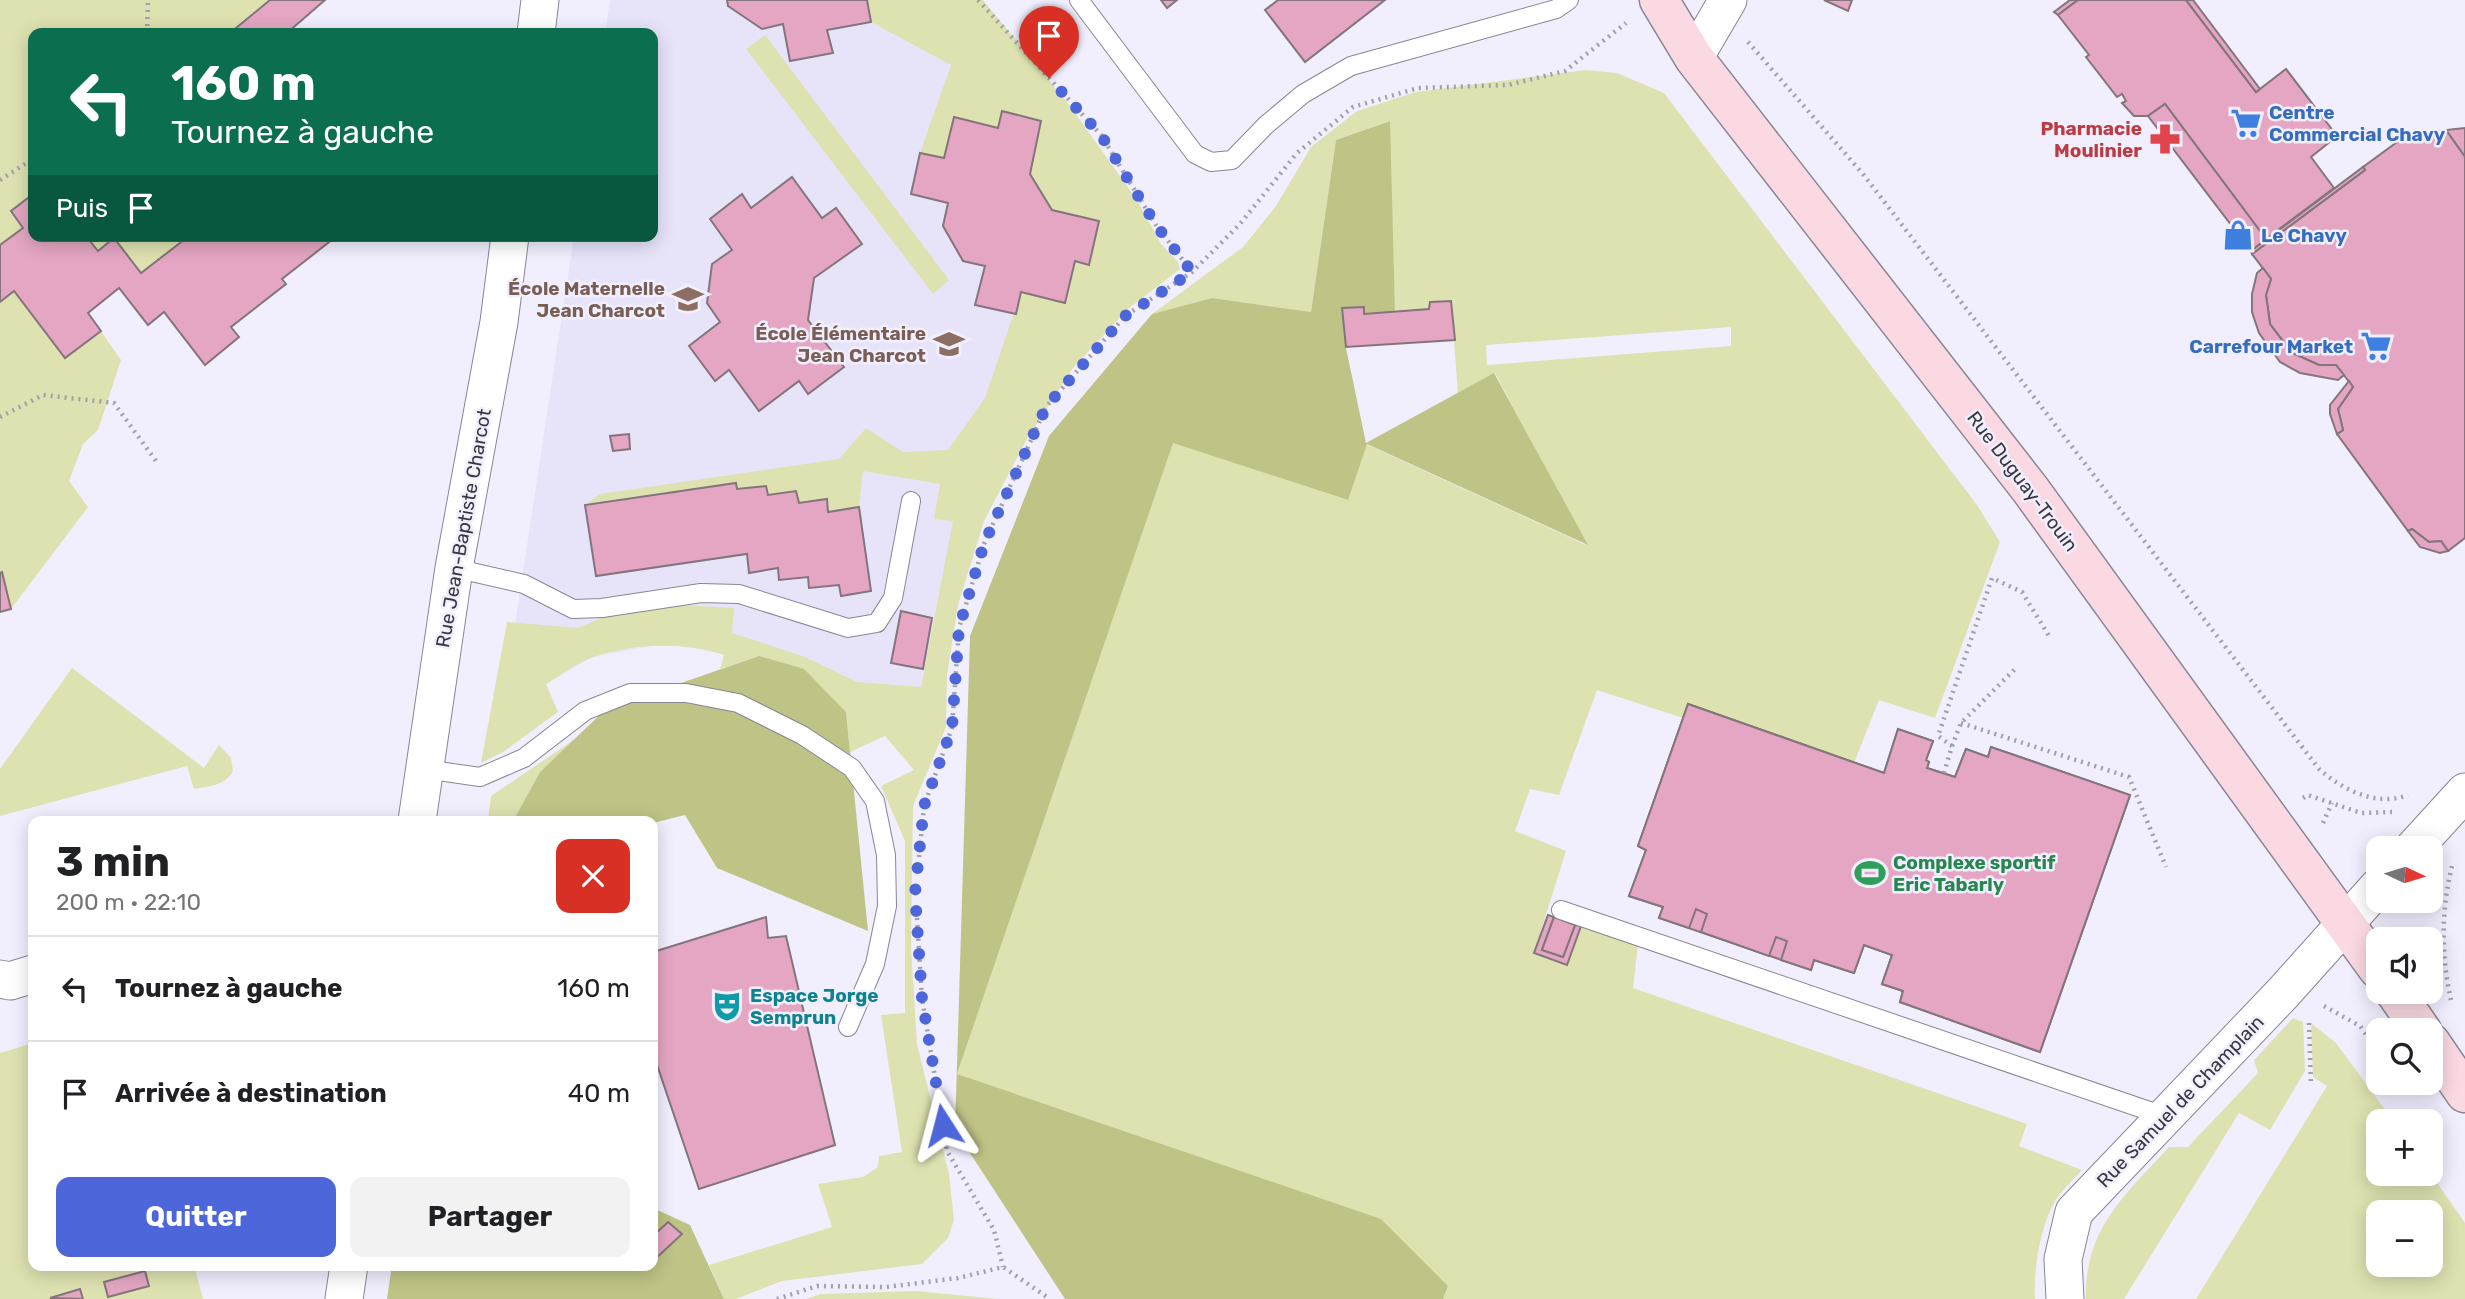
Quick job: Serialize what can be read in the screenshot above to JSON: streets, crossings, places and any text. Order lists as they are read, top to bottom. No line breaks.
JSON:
{"streets":{"main road":["Rue Duguay-Trouin"],"street":["Rue Jean-Baptiste Charcot","Rue Samuel de Champlain"]},"crossings":[["Rue Duguay-Trouin","Rue Samuel de Champlain"]],"places":{"supermarket":["Centre Commercial Chavy","Carrefour Market"],"pharmacy":["Pharmacie Moulinier"],"shop":["Le Chavy"],"school or university":["École Maternelle Jean Charcot","École Élémentaire Jean Charcot"],"sports":["Complexe sportif Eric Tabarly"],"theatre":["Espace Jorge Semprun"]},"north":"right","page":{"turn":["160 m","Tournez à gauche"],"then":"Puis","heading":["3 min","200 m · 22:10"],"map_buttons":["+","−"],"list":[{"name":"Tournez à gauche","value":"160 m"},{"name":"Arrivée à destination","value":"40 m"}],"buttons":["Quitter","Partager"]}}
